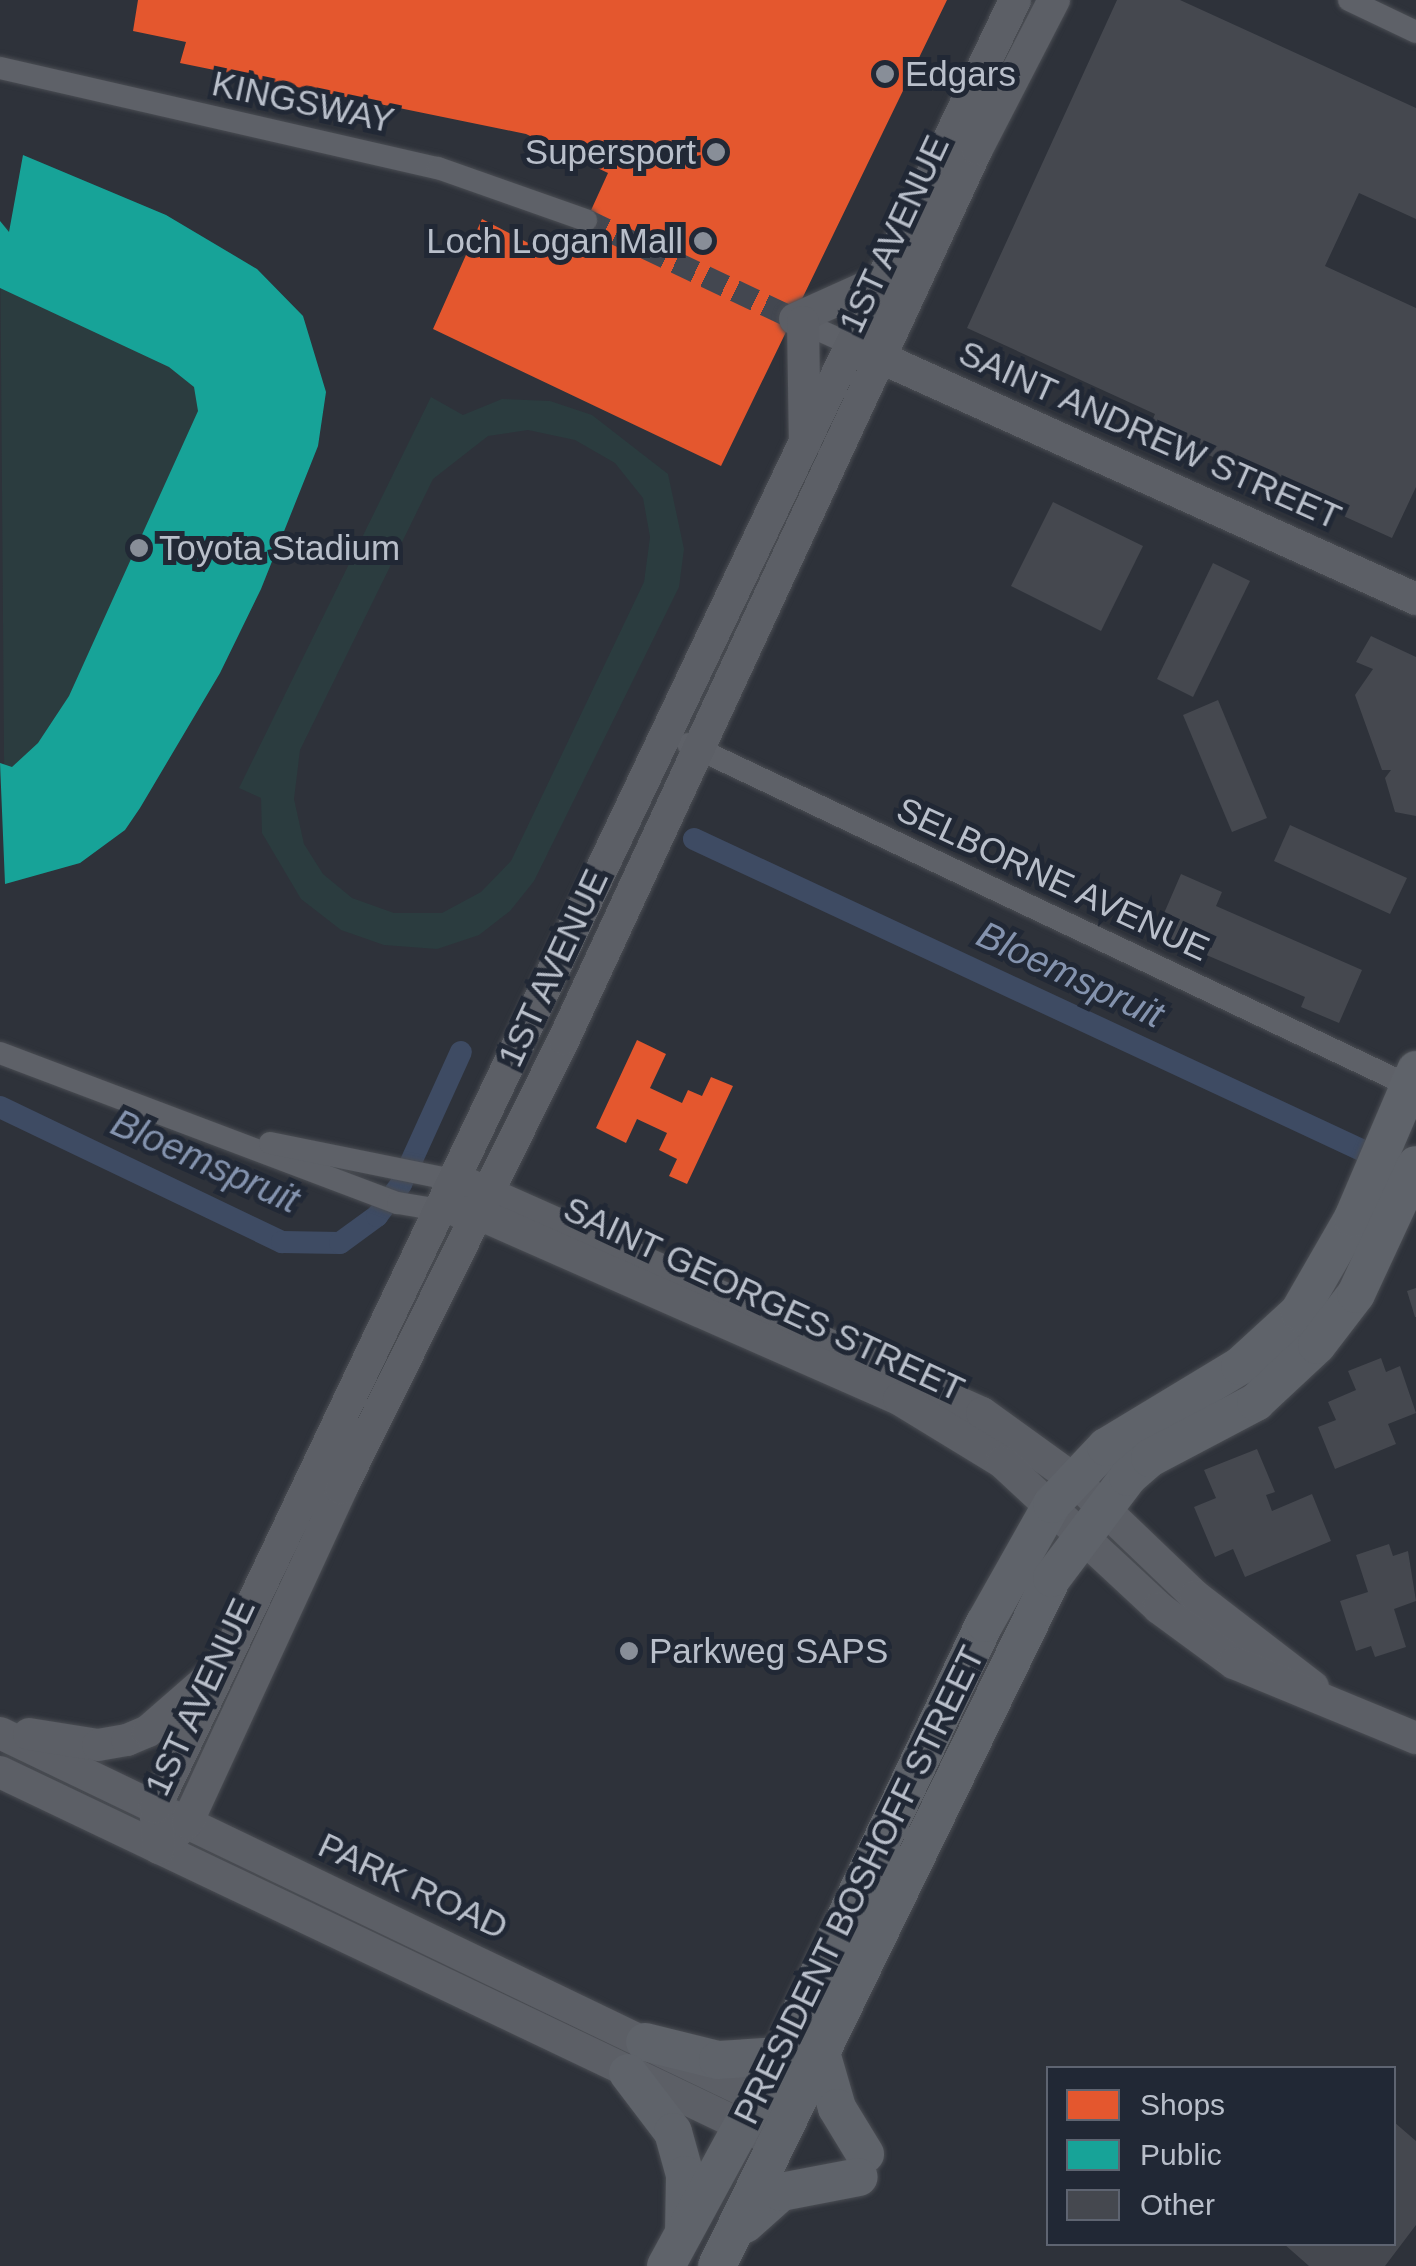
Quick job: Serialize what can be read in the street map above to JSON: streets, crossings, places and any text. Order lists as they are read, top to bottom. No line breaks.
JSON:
{"streets":{"main road":["PRESIDENT BOSHOFF STREET"],"street":["KINGSWAY","1ST AVENUE","SAINT ANDREW STREET","SELBORNE AVENUE","SAINT GEORGES STREET","PARK ROAD"]},"crossings":[["1ST AVENUE","SAINT ANDREW STREET"],["1ST AVENUE","SELBORNE AVENUE"],["1ST AVENUE","SAINT GEORGES STREET"],["1ST AVENUE","PARK ROAD"],["SAINT GEORGES STREET","PRESIDENT BOSHOFF STREET"],["PRESIDENT BOSHOFF STREET","PARK ROAD"]],"water":["Bloemspruit"],"places":["Edgars","Supersport","Loch Logan Mall","Toyota Stadium","Parkweg SAPS"],"legend":["Shops","Public","Other"]}
